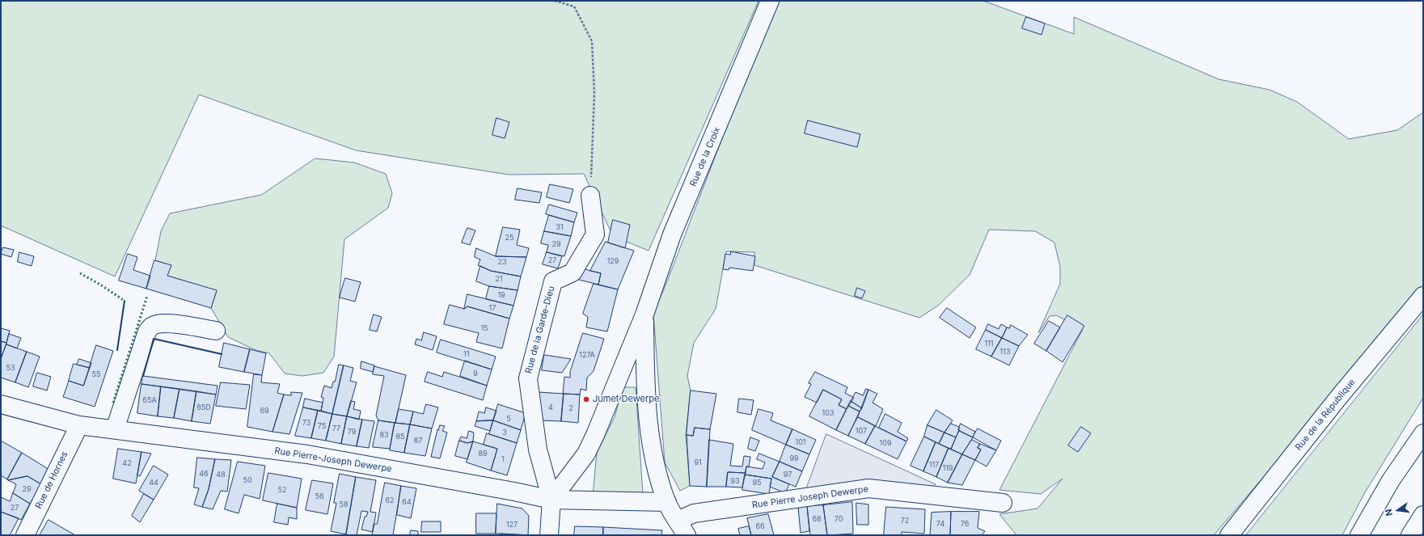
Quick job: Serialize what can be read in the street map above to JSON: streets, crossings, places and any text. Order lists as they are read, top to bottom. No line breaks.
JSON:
{"streets":{"main road":["Rue de la Croix","Rue de la Garde-Dieu","Rue de la République","Rue Pierre-Joseph Dewerpe","Rue de Hornes","Rue Pierre Joseph Dewerpe"]},"crossings":[["Rue de la Croix","Rue de la Garde-Dieu"],["Rue de la Croix","Rue Pierre-Joseph Dewerpe"],["Rue de la Croix","Rue Pierre Joseph Dewerpe"],["Rue de la Garde-Dieu","Rue Pierre-Joseph Dewerpe"],["Rue Pierre-Joseph Dewerpe","Rue de Hornes"]],"places":["Jumet Dewerpe"],"house_numbers":["31","25","29","27","129","23","21","19","17","15","111","113","11","127A","53","9","55","65A","65D","4","2","69","103","5","73","75","77","107","79","3","83","85","87","101","109","89","99","1","91","42","117","119","46","48","97","50","93","44","95","29","52","56","62","64","58","27","68","70","72","74","76","127","66"],"north":"left"}
